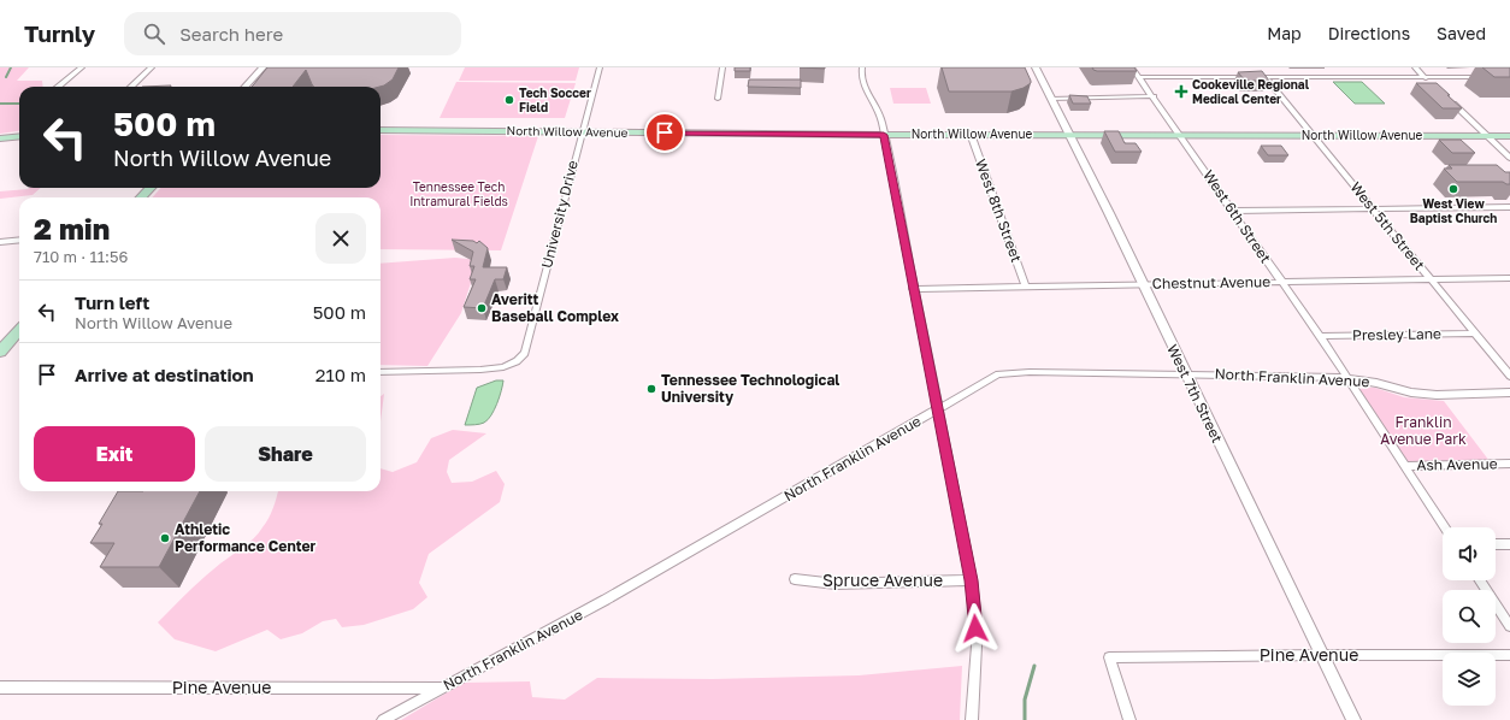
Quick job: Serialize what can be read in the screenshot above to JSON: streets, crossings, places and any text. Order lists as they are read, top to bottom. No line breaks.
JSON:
{"streets":{"main road":["North Willow Avenue"],"street":["West 8th Street","University Drive","West 6th Street","West 5th Street","Chestnut Avenue","Presley Lane","North Franklin Avenue","West 7th Street","Ash Avenue","Spruce Avenue","Pine Avenue"]},"crossings":[["North Willow Avenue","West 8th Street"],["North Willow Avenue","University Drive"],["North Willow Avenue","West 6th Street"],["North Willow Avenue","West 5th Street"],["North Willow Avenue","West 7th Street"],["West 8th Street","Chestnut Avenue"],["West 6th Street","Chestnut Avenue"],["West 6th Street","Presley Lane"],["West 6th Street","North Franklin Avenue"],["West 6th Street","Ash Avenue"],["West 5th Street","Chestnut Avenue"],["West 5th Street","Presley Lane"],["Chestnut Avenue","West 7th Street"],["North Franklin Avenue","West 7th Street"],["North Franklin Avenue","Pine Avenue"],["West 7th Street","Pine Avenue"]],"parks":["Tennessee Tech Intramural Fields","Franklin Avenue Park"],"places":{"health":["Cookeville Regional Medical Center"],"other":["Tech Soccer Field","West View Baptist Church","Averitt Baseball Complex","Tennessee Technological University","Athletic Performance Center"]},"page":{"header":"Turnly","search":"Search here","nav":["Map","Directions","Saved"],"turn":["500 m","North Willow Avenue"],"heading":["2 min","710 m · 11:56"],"list":[{"name":"Turn left","note":"North Willow Avenue","value":"500 m"},{"name":"Arrive at destination","value":"210 m"}],"buttons":["Exit","Share"]}}
